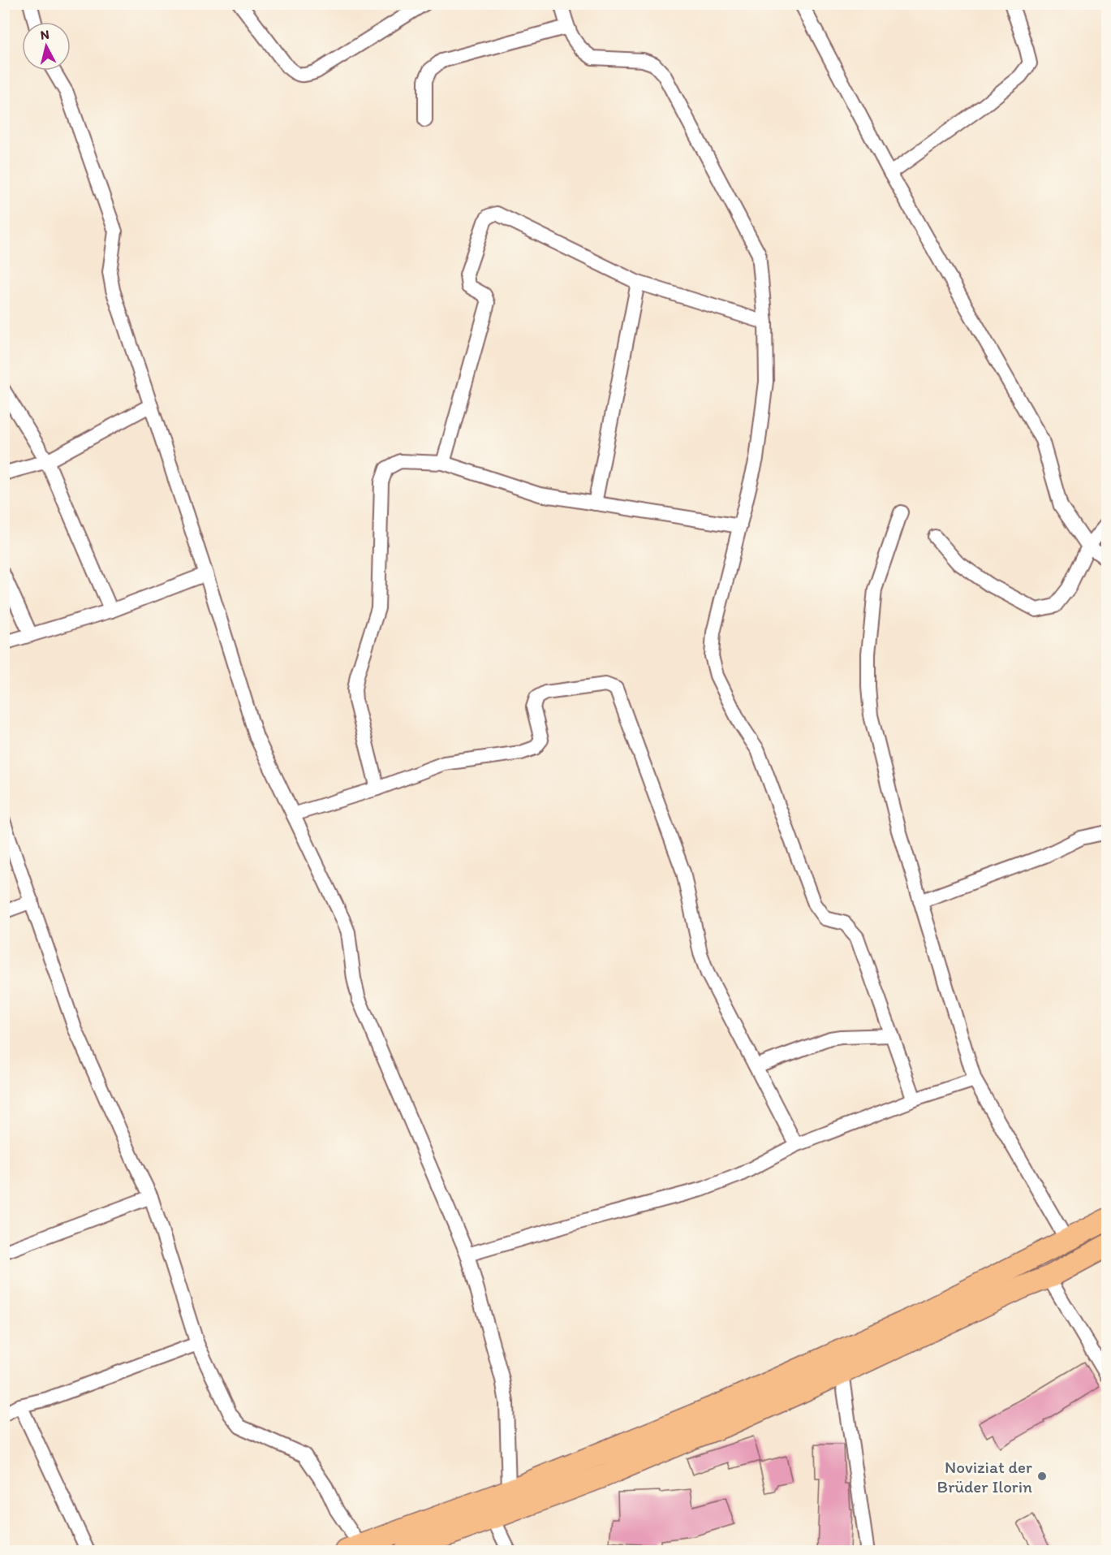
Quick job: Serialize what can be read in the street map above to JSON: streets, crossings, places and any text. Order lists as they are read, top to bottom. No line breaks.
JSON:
{"places":["Noviziat der Brüder Ilorin"],"north":"top"}
